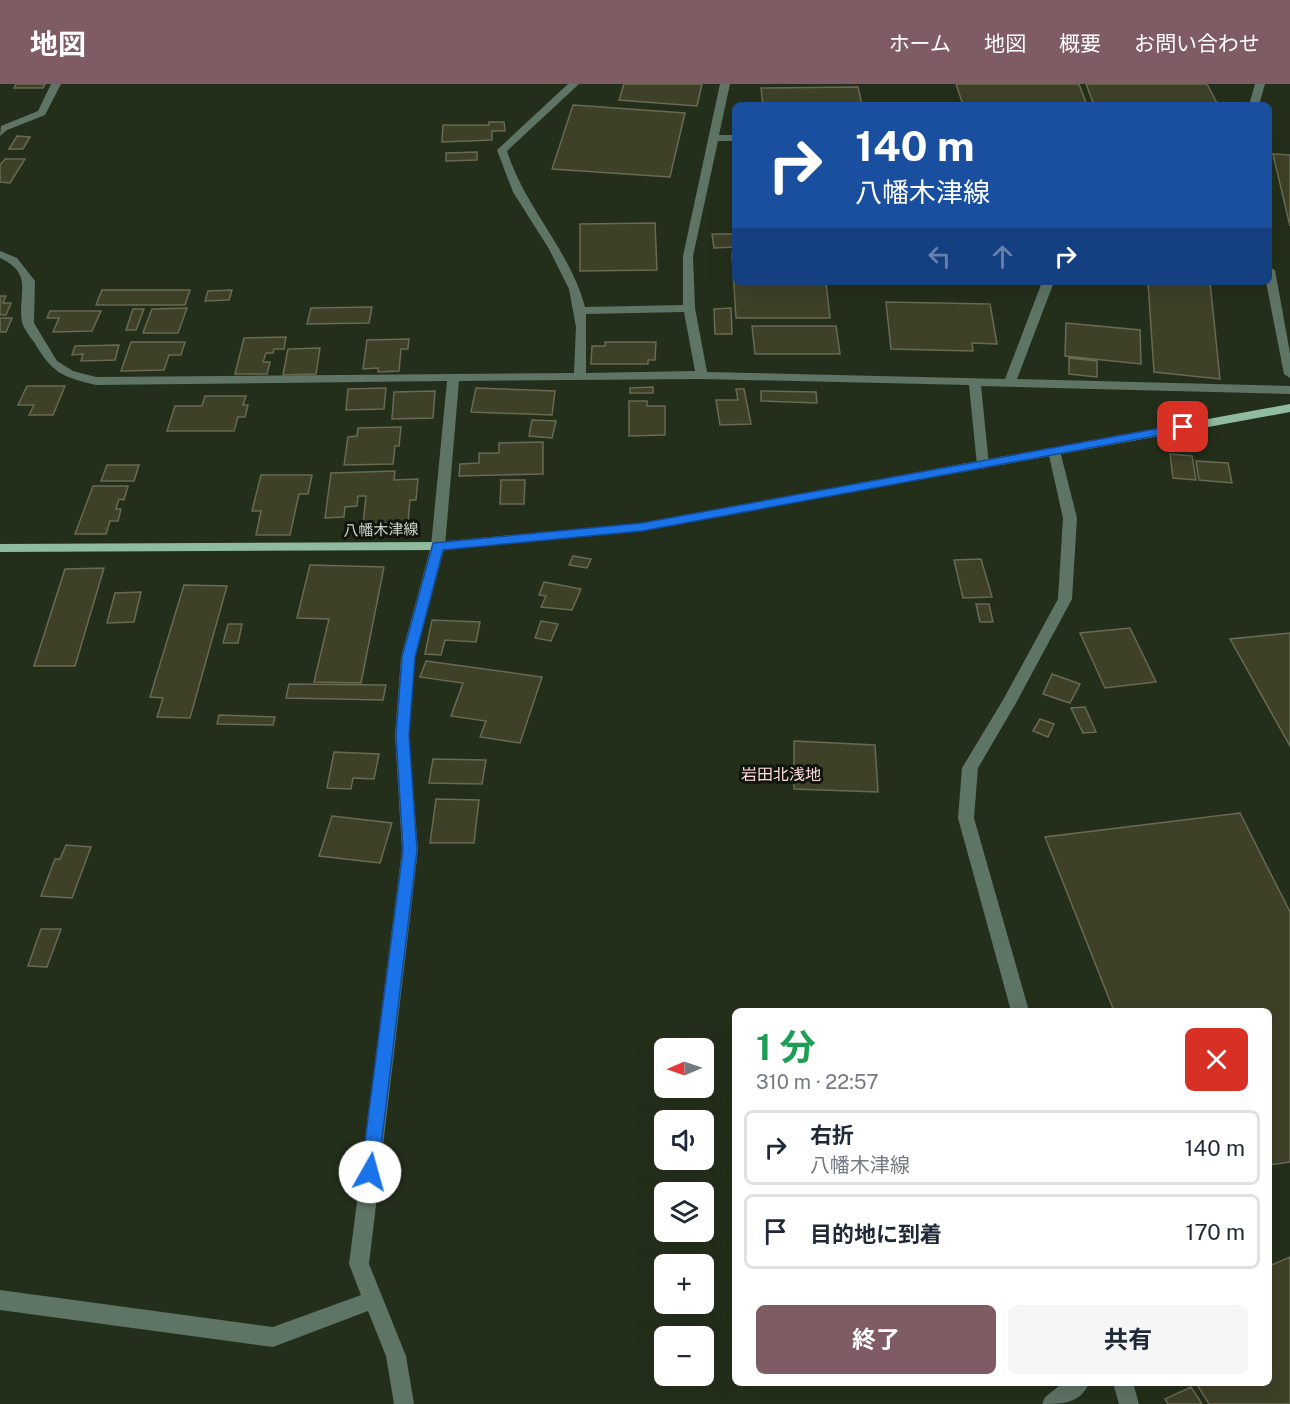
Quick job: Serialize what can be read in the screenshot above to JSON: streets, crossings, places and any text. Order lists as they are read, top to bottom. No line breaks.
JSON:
{"streets":{"main road":["八幡木津線"]},"districts":["岩田北浅地"],"north":"left","page":{"header":"地図","nav":["ホーム","地図","概要","お問い合わせ"],"turn":["140 m","八幡木津線"],"heading":["1 分","310 m · 22:57"],"map_buttons":["+","−"],"list":[{"name":"右折","note":"八幡木津線","value":"140 m"},{"name":"目的地に到着","value":"170 m"}],"buttons":["終了","共有"]}}
